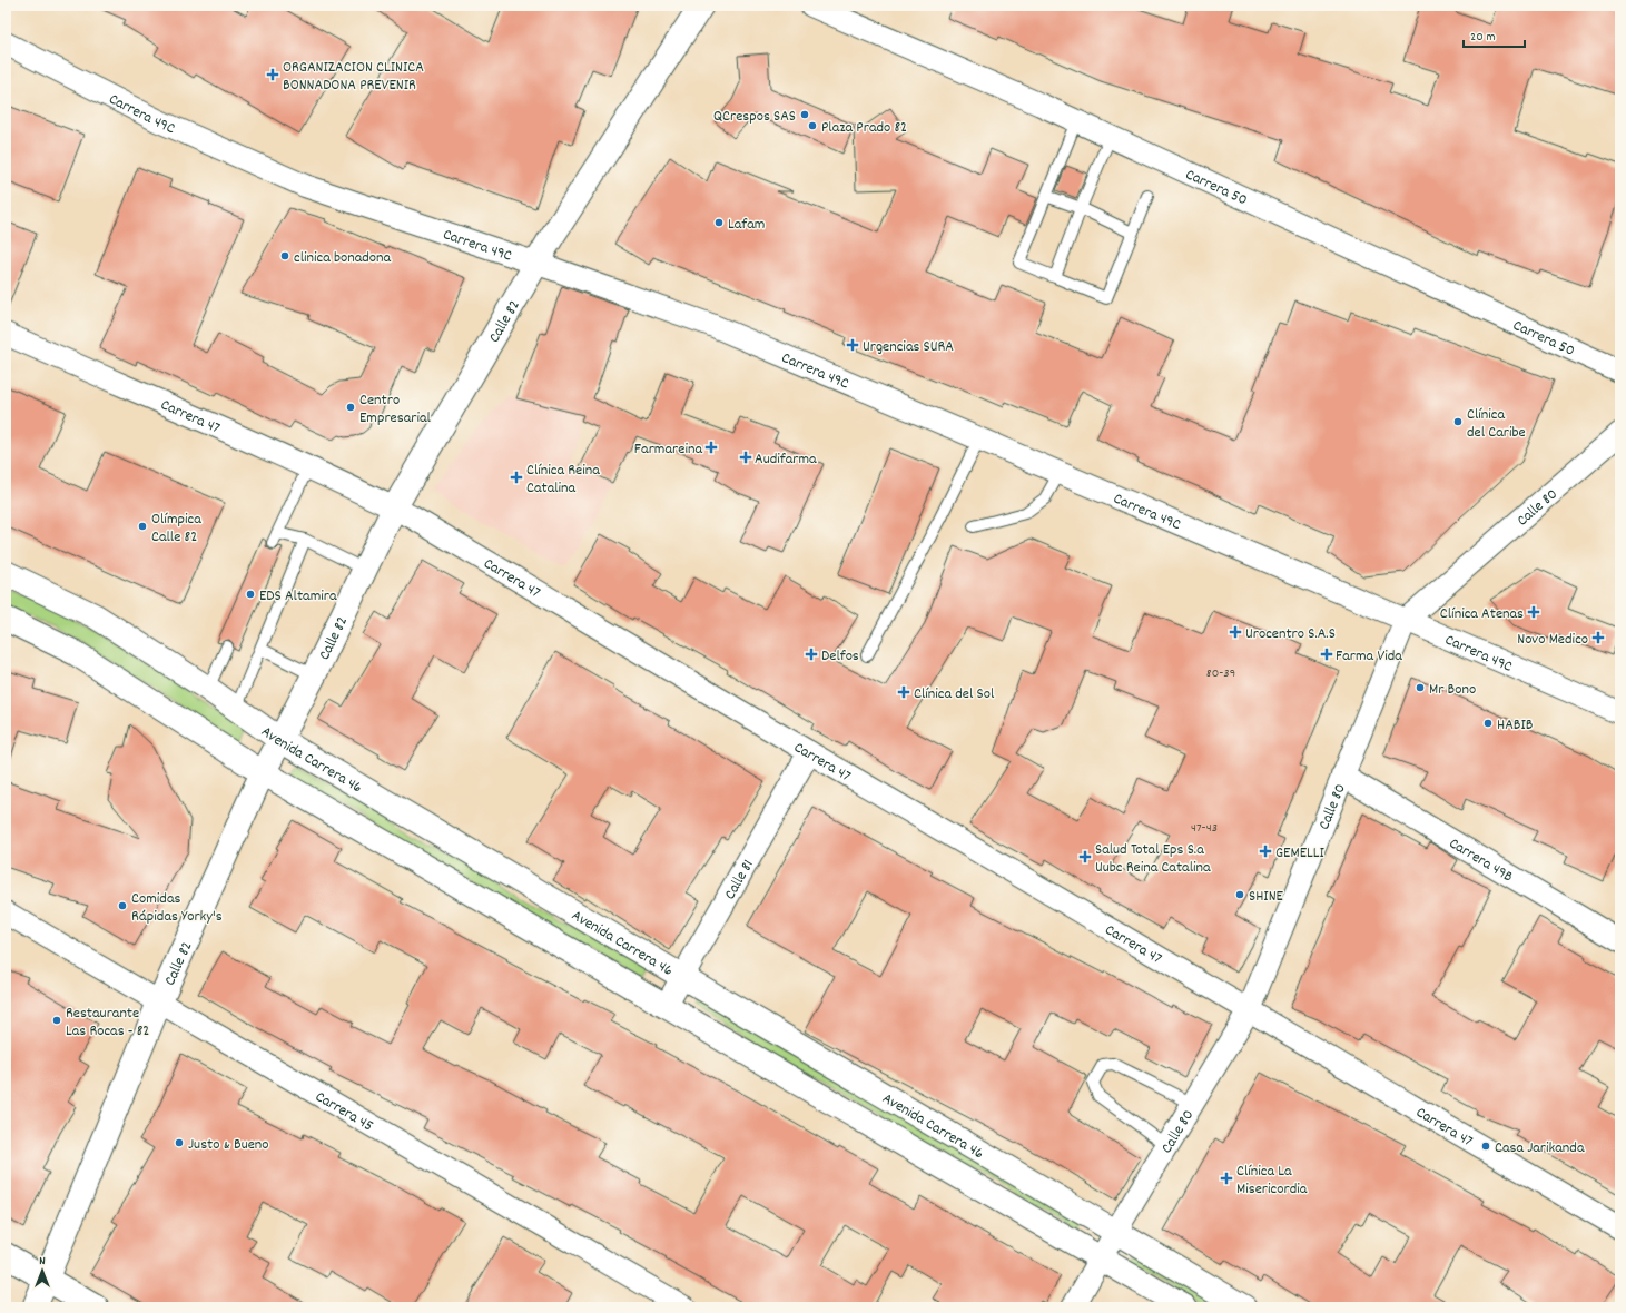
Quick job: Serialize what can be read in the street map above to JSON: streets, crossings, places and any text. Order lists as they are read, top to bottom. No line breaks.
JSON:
{"streets":{"main road":["Calle 82","Avenida Carrera 46"],"street":["Carrera 49C","Carrera 50","Carrera 47","Calle 80","Carrera 49B","Calle 81","Carrera 45"]},"crossings":[["Carrera 49C","Calle 82"],["Carrera 49C","Calle 80"],["Calle 82","Carrera 47"],["Calle 82","Avenida Carrera 46"],["Calle 82","Carrera 45"],["Carrera 47","Calle 80"],["Carrera 47","Calle 81"],["Calle 80","Avenida Carrera 46"],["Calle 80","Carrera 49B"],["Avenida Carrera 46","Calle 81"]],"places":{"health":["ORGANIZACION CLINICA BONNADONA PREVENIR","Urgencias SURA","Farmareina","Audifarma","Clínica Reina Catalina","Clínica Atenas","Urocentro S.A.S","Novo Medico","Delfos","Farma Vida","Clínica del Sol","GEMELLI","Salud Total Eps S.a Uubc Reina Catalina","Clínica La Misericordia"],"other":["QCrespos SAS","Plaza Prado 82","Lafam","clinica bonadona","Centro Empresarial","Clínica del Caribe","Olímpica Calle 82","EDS Altamira","Mr Bono","HABIB","SHINE","Comidas Rápidas Yorky's","Restaurante Las Rocas - 82","Justo & Bueno","Casa Jarikanda"]},"house_numbers":["80-39","47-43"],"scale_bar":"20 m","north":"top"}
